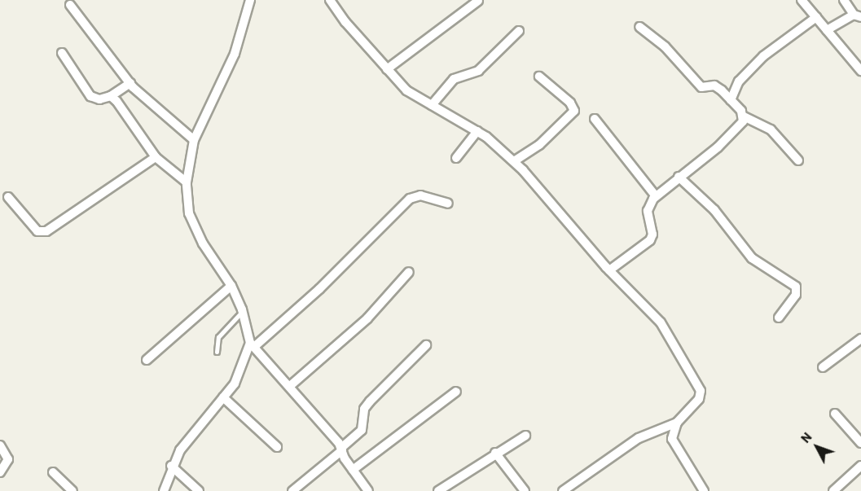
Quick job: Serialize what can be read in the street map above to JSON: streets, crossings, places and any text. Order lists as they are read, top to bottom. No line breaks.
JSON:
{"north":"top left"}
